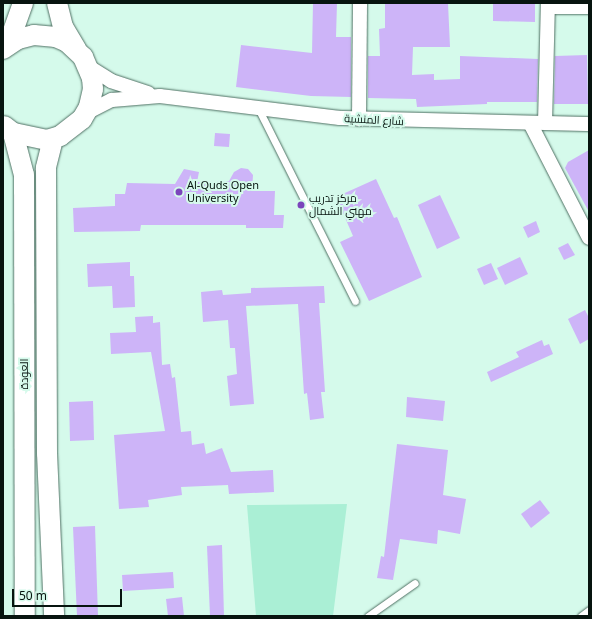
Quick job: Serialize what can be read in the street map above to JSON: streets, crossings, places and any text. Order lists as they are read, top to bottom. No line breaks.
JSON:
{"streets":{"main road":["العودة"],"street":["شارع المنشية"]},"places":["Al-Quds Open University","مركز تدريب مهني الشمال"],"scale_bar":"50 m"}
